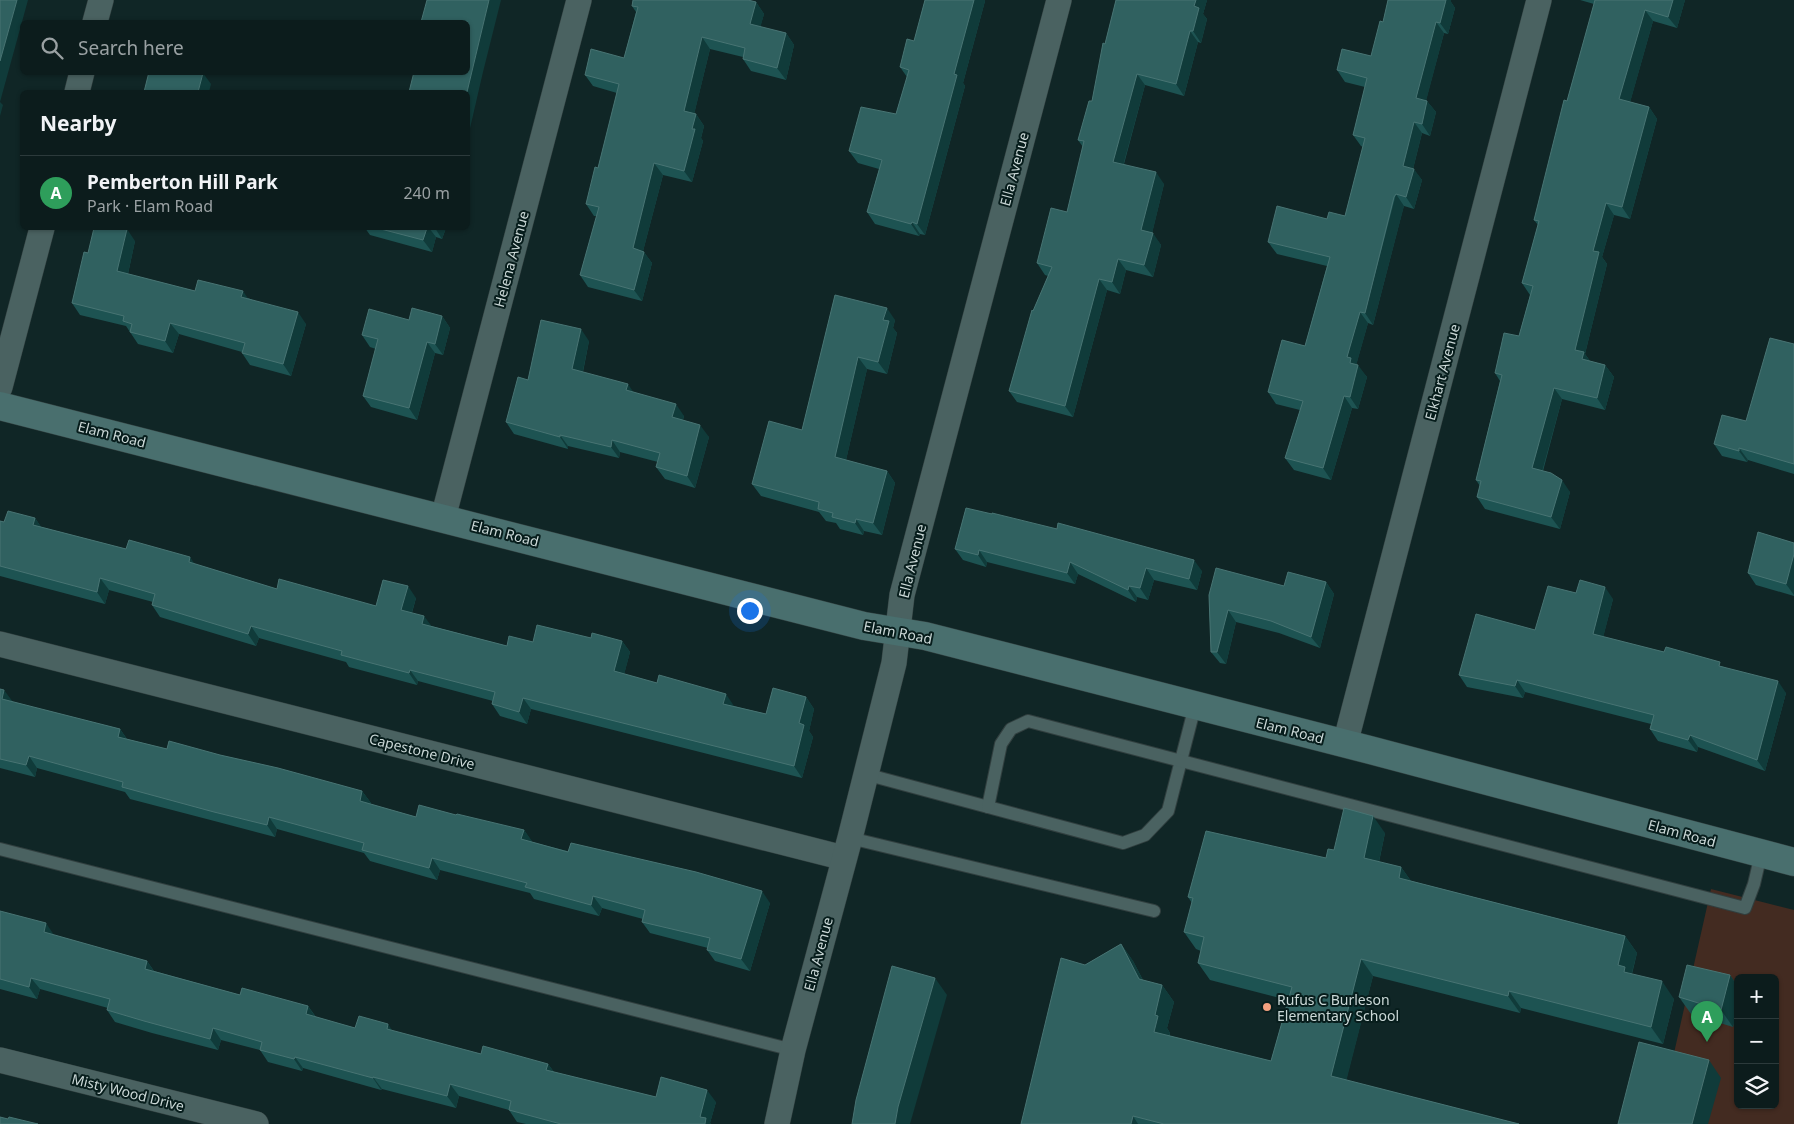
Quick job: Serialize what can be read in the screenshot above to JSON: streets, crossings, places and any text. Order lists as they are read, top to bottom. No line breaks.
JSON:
{"streets":{"street":["Ella Avenue","Helena Avenue","Elkhart Avenue","Elam Road","Capestone Drive","Misty Wood Drive"]},"crossings":[["Ella Avenue","Elam Road"],["Ella Avenue","Capestone Drive"],["Helena Avenue","Elam Road"],["Elkhart Avenue","Elam Road"]],"places":["Rufus C Burleson Elementary School"],"page":{"search":"Search here","heading":"Nearby","list":[{"mark":"A","name":"Pemberton Hill Park","note":"Park · Elam Road","value":"240 m"}],"map_buttons":["+","−"],"pins":"A"}}
